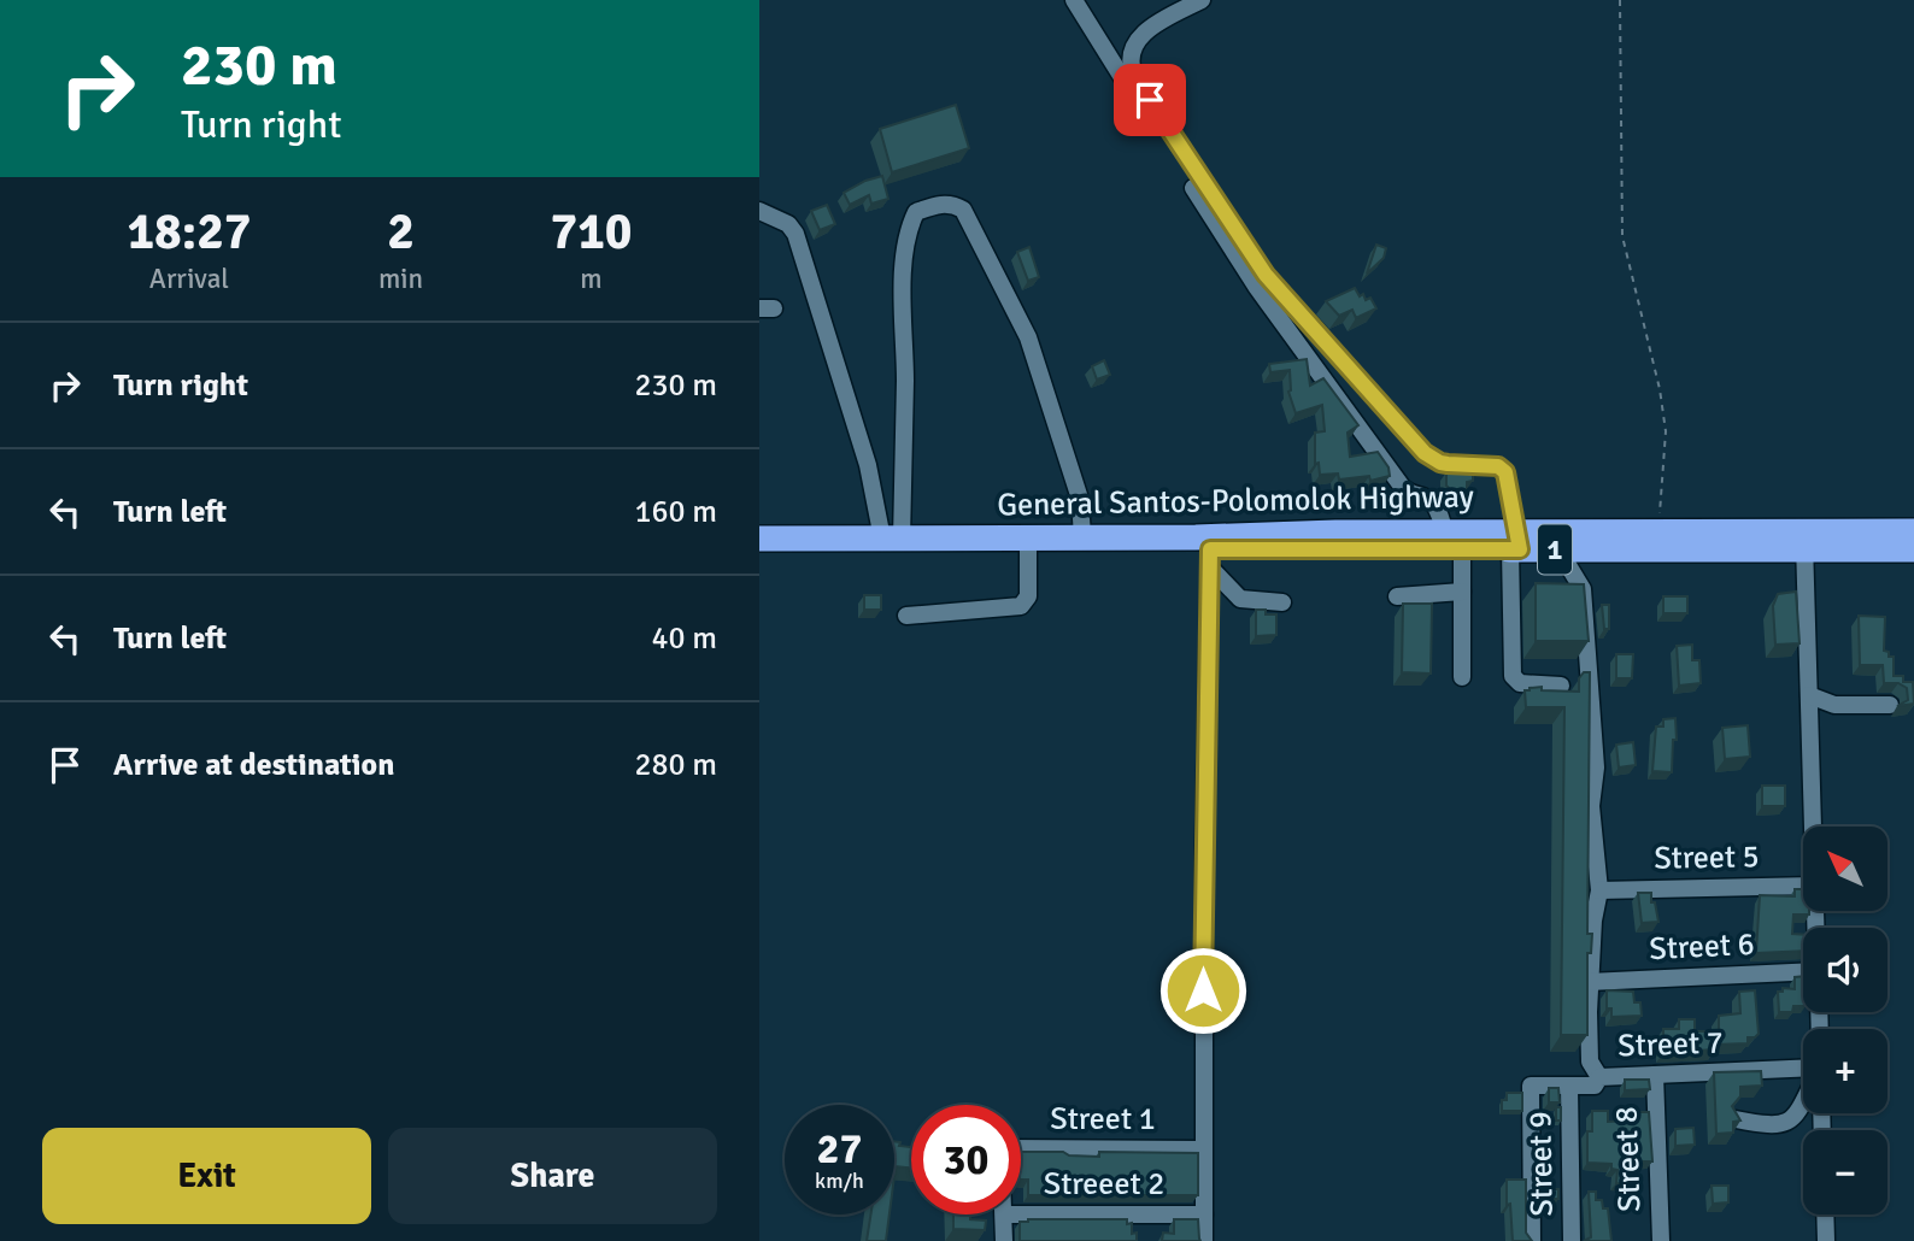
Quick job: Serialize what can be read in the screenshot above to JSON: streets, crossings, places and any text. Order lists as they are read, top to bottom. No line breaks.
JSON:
{"streets":{"highway":["General Santos-Polomolok Highway","1"],"street":["Street 5","Street 6","Street 7","Street 1","Street 8","Street 9","Streeet 2"]},"crossings":[["General Santos-Polomolok Highway","1"],["Street 7","Street 8"],["Street 7","Street 9"]],"north":"top left","page":{"turn":["230 m","Turn right"],"eta":["18:27","Arrival","2","min","710","m"],"list":[{"name":"Turn right","value":"230 m"},{"name":"Turn left","value":"160 m"},{"name":"Turn left","value":"40 m"},{"name":"Arrive at destination","value":"280 m"}],"map_buttons":["+","−"],"speed":"27 km/h","limit":"30","buttons":["Exit","Share"]}}
